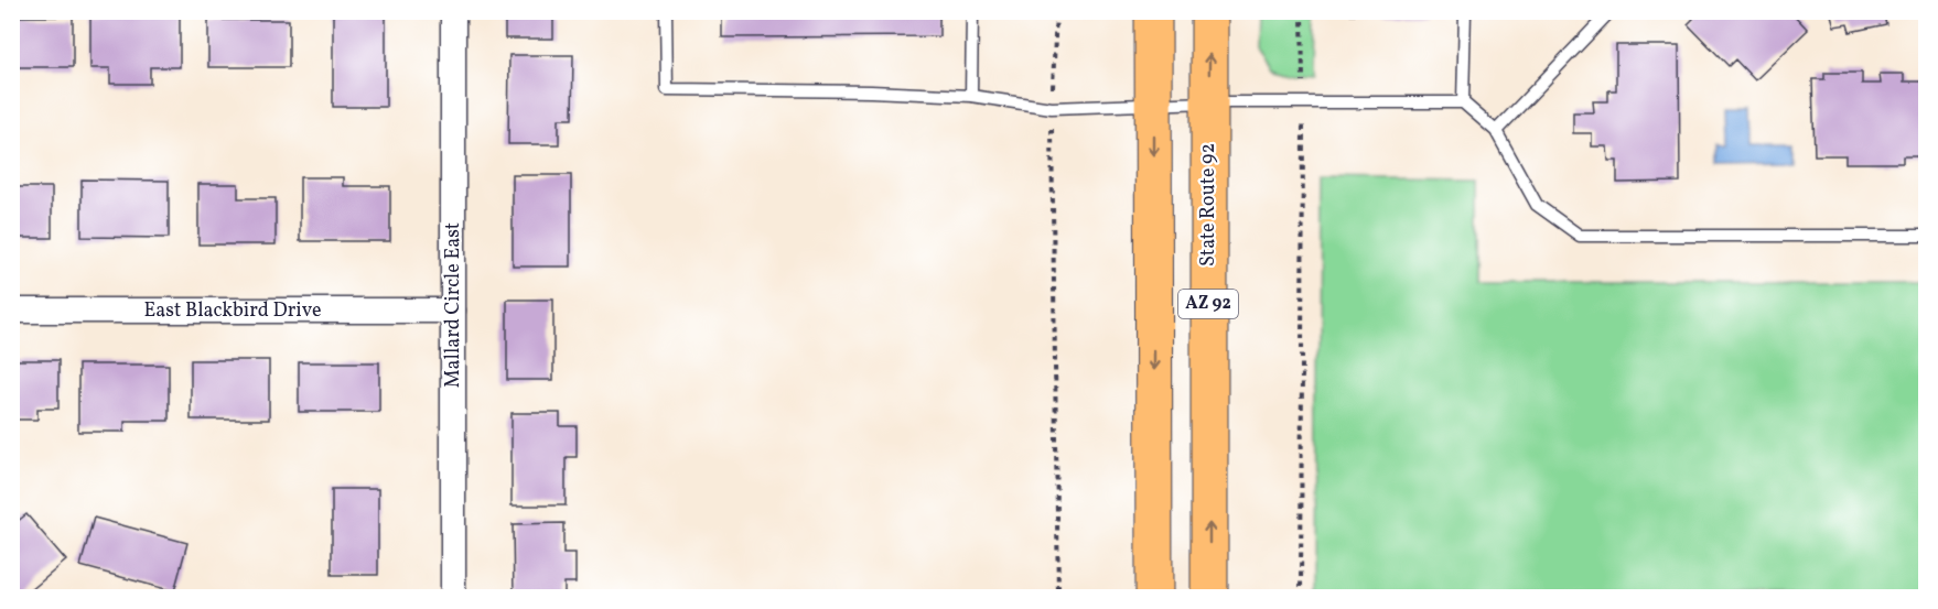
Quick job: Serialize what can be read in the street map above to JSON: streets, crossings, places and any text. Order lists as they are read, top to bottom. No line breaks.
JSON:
{"streets":{"main road":["State Route 92","AZ 92"],"street":["Mallard Circle East","East Blackbird Drive"]},"crossings":[["Mallard Circle East","East Blackbird Drive"]]}
